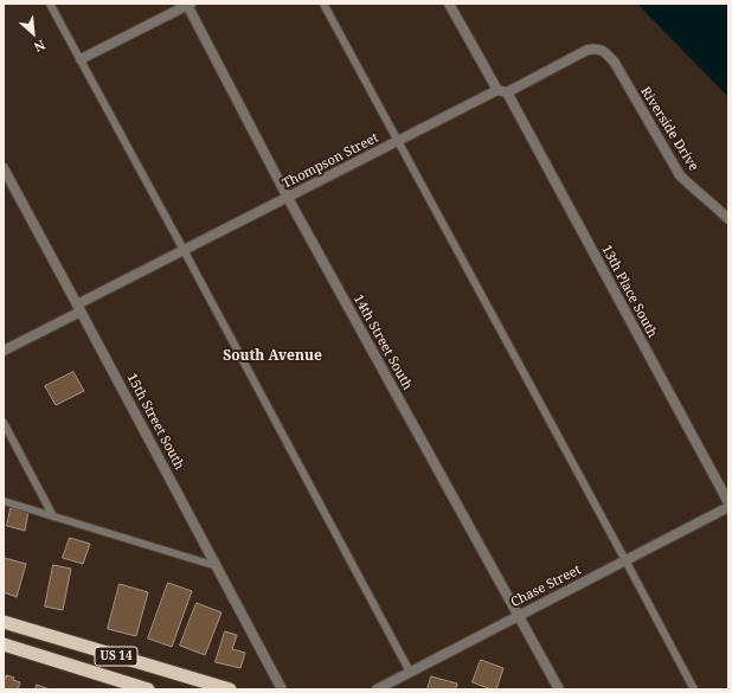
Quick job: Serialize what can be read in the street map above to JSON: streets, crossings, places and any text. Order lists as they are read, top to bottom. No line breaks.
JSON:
{"streets":{"highway":["US 14"],"street":["Riverside Drive","Thompson Street","13th Place South","14th Street South","15th Street South","Chase Street"]},"crossings":[["Riverside Drive","Thompson Street"],["Thompson Street","13th Place South"],["Thompson Street","14th Street South"],["Thompson Street","15th Street South"],["14th Street South","Chase Street"]],"districts":["South Avenue"],"north":"bottom right"}
